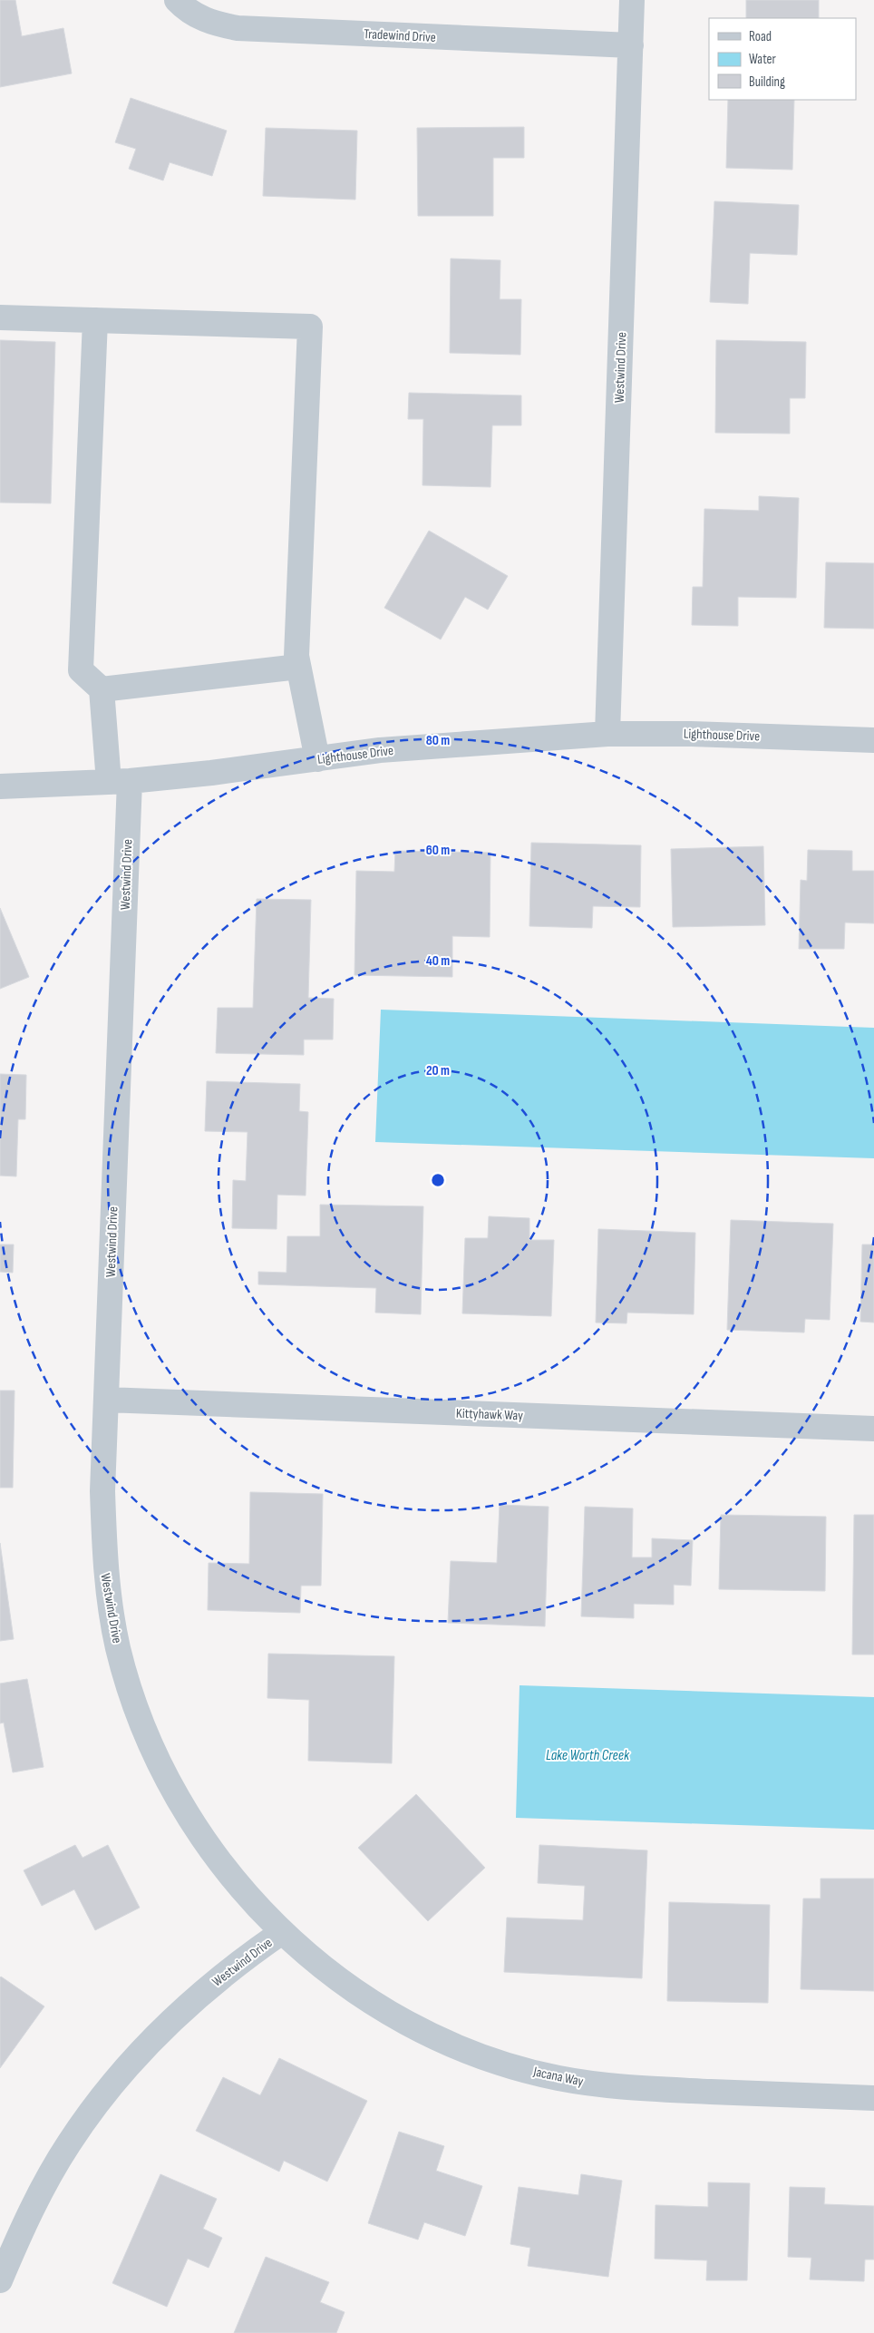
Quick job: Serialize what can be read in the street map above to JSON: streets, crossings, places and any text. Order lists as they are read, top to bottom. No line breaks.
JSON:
{"streets":{"street":["Tradewind Drive","Westwind Drive","Lighthouse Drive","Kittyhawk Way","Jacana Way"]},"crossings":[["Tradewind Drive","Westwind Drive"],["Westwind Drive","Lighthouse Drive"],["Westwind Drive","Kittyhawk Way"],["Westwind Drive","Jacana Way"]],"water":["Lake Worth Creek"],"legend":["Road","Water","Building"],"rings":["80 m","60 m","40 m","20 m"]}
